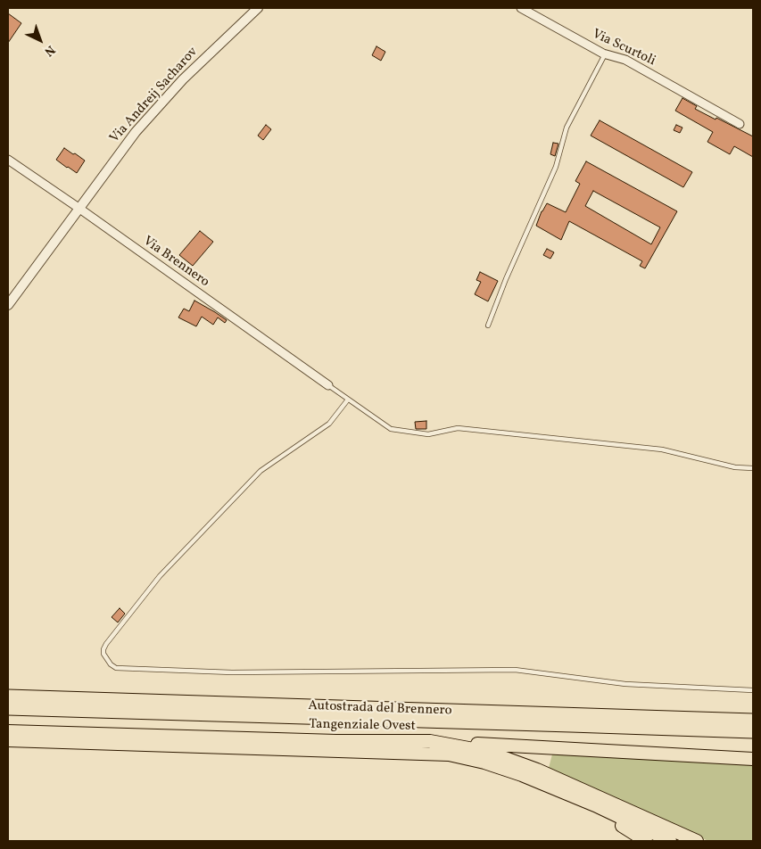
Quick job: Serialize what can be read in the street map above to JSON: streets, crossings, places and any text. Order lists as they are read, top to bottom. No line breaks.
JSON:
{"streets":{"highway":["Autostrada del Brennero","Tangenziale Ovest"],"street":["Via Scurtoli","Via Andreij Sacharov","Via Brennero"]},"crossings":[["Via Andreij Sacharov","Via Brennero"]],"north":"bottom right"}
